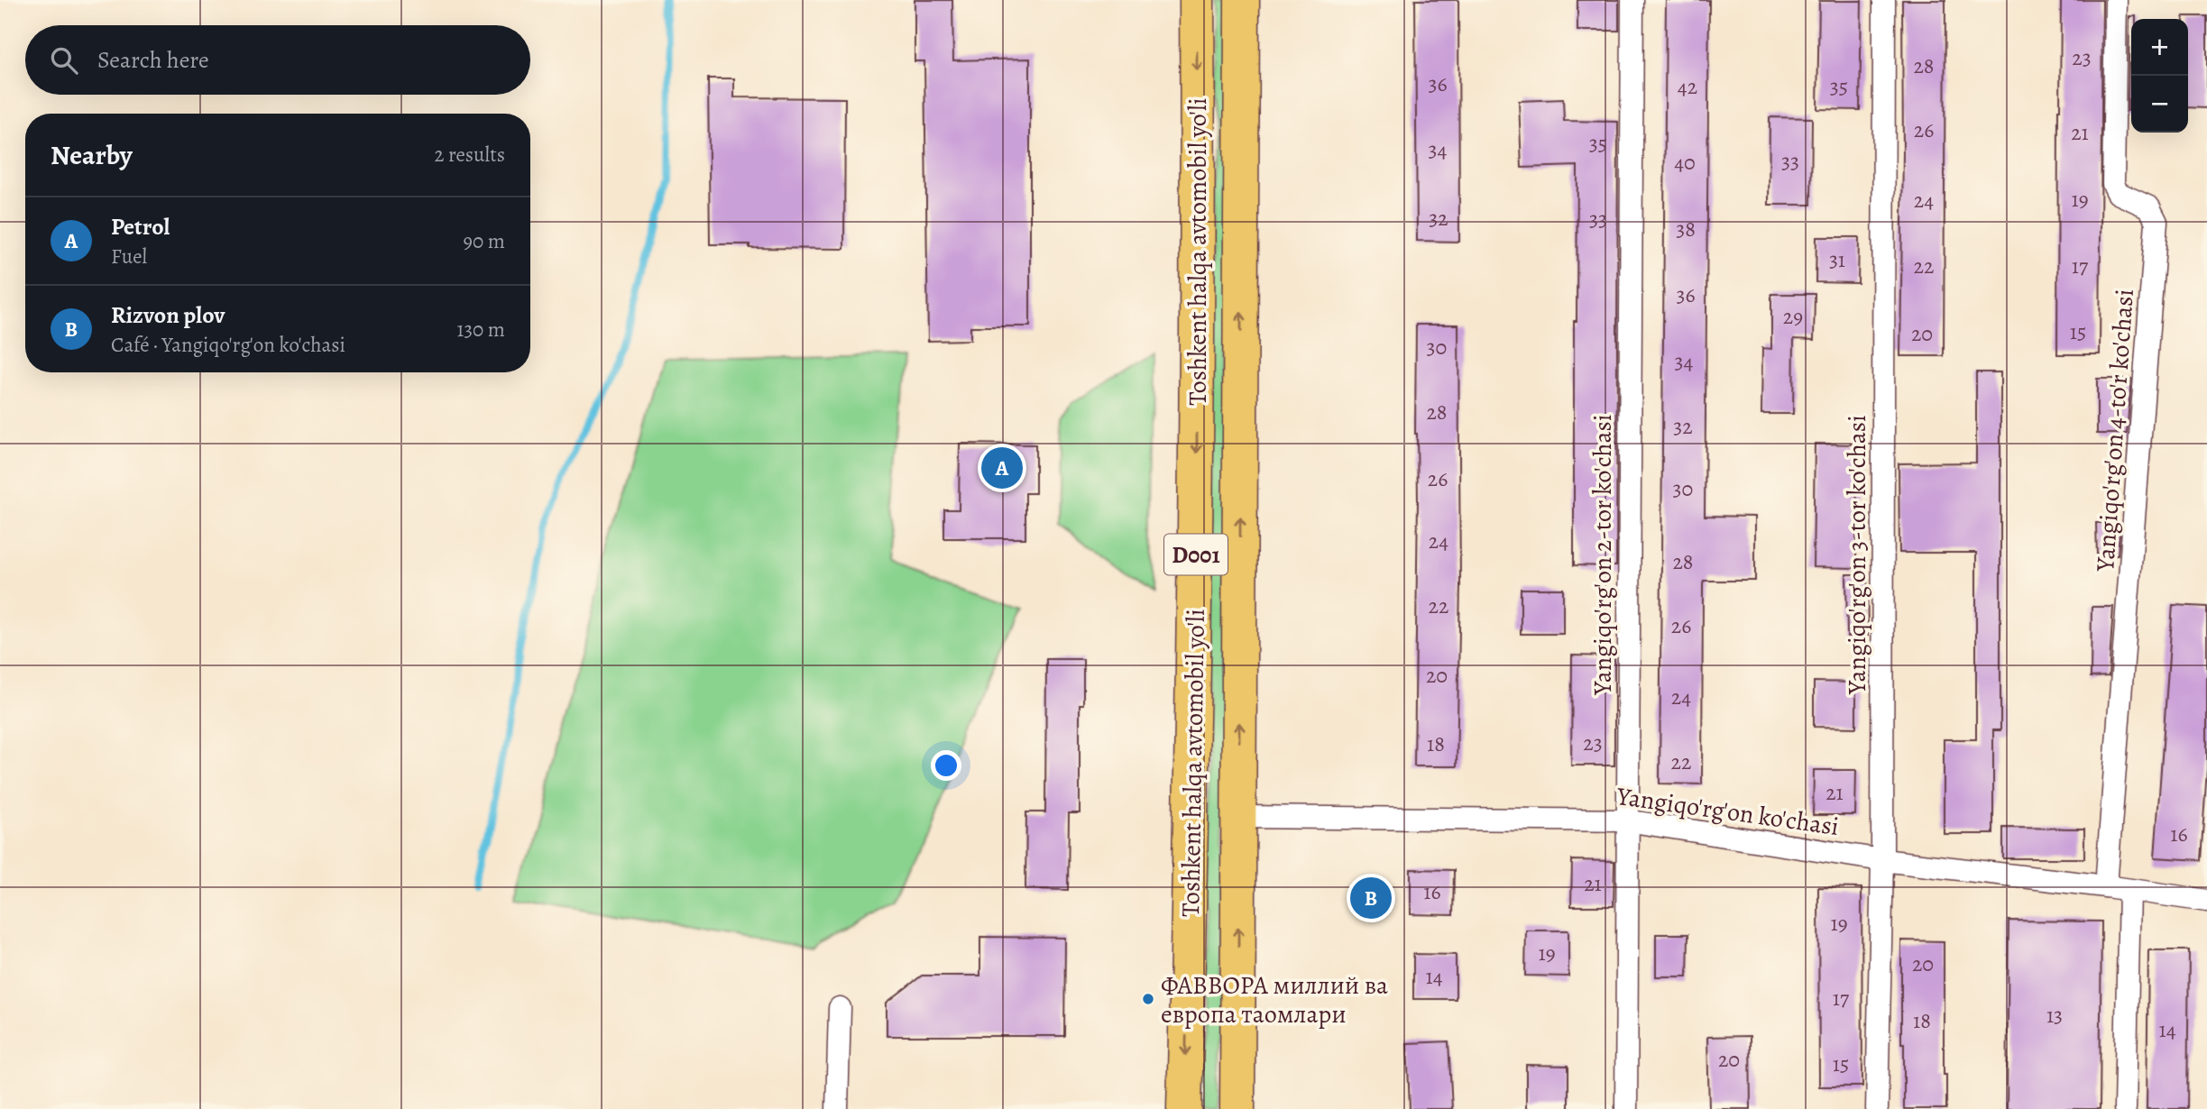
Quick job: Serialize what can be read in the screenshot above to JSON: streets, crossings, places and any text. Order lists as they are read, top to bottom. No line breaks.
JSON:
{"streets":{"highway":["Toshkent halqa avtomobil yo'li","D001"],"street":["Yangiqo'rg'on 4-to'r ko'chasi","Yangiqo'rg'on 2-tor ko'chasi","Yangiqo'rg'on 3-tor ko'chasi","Yangiqo'rg'on ko'chasi"]},"crossings":[["Toshkent halqa avtomobil yo'li","Yangiqo'rg'on ko'chasi"],["Yangiqo'rg'on 4-to'r ko'chasi","Yangiqo'rg'on ko'chasi"],["Yangiqo'rg'on 2-tor ko'chasi","Yangiqo'rg'on ko'chasi"],["Yangiqo'rg'on 3-tor ko'chasi","Yangiqo'rg'on ko'chasi"]],"places":["ФАВВОРА миллий ва европа таомлари"],"house_numbers":["23","28","36","42","35","26","21","35","34","33","40","19","24","32","33","38","31","22","17","36","29","15","20","30","34","28","32","26","30","24","28","22","26","20","24","23","18","22","21","16","21","16","19","19","20","14","17","13","18","14","20","15"],"page":{"map_buttons":["+","−"],"search":"Search here","heading":["Nearby","2 results"],"list":[{"mark":"A","name":"Petrol","note":"Fuel","value":"90 m"},{"mark":"B","name":"Rizvon plov","note":"Café · Yangiqo'rg'on ko'chasi","value":"130 m"}],"pins":["A","B"]}}
